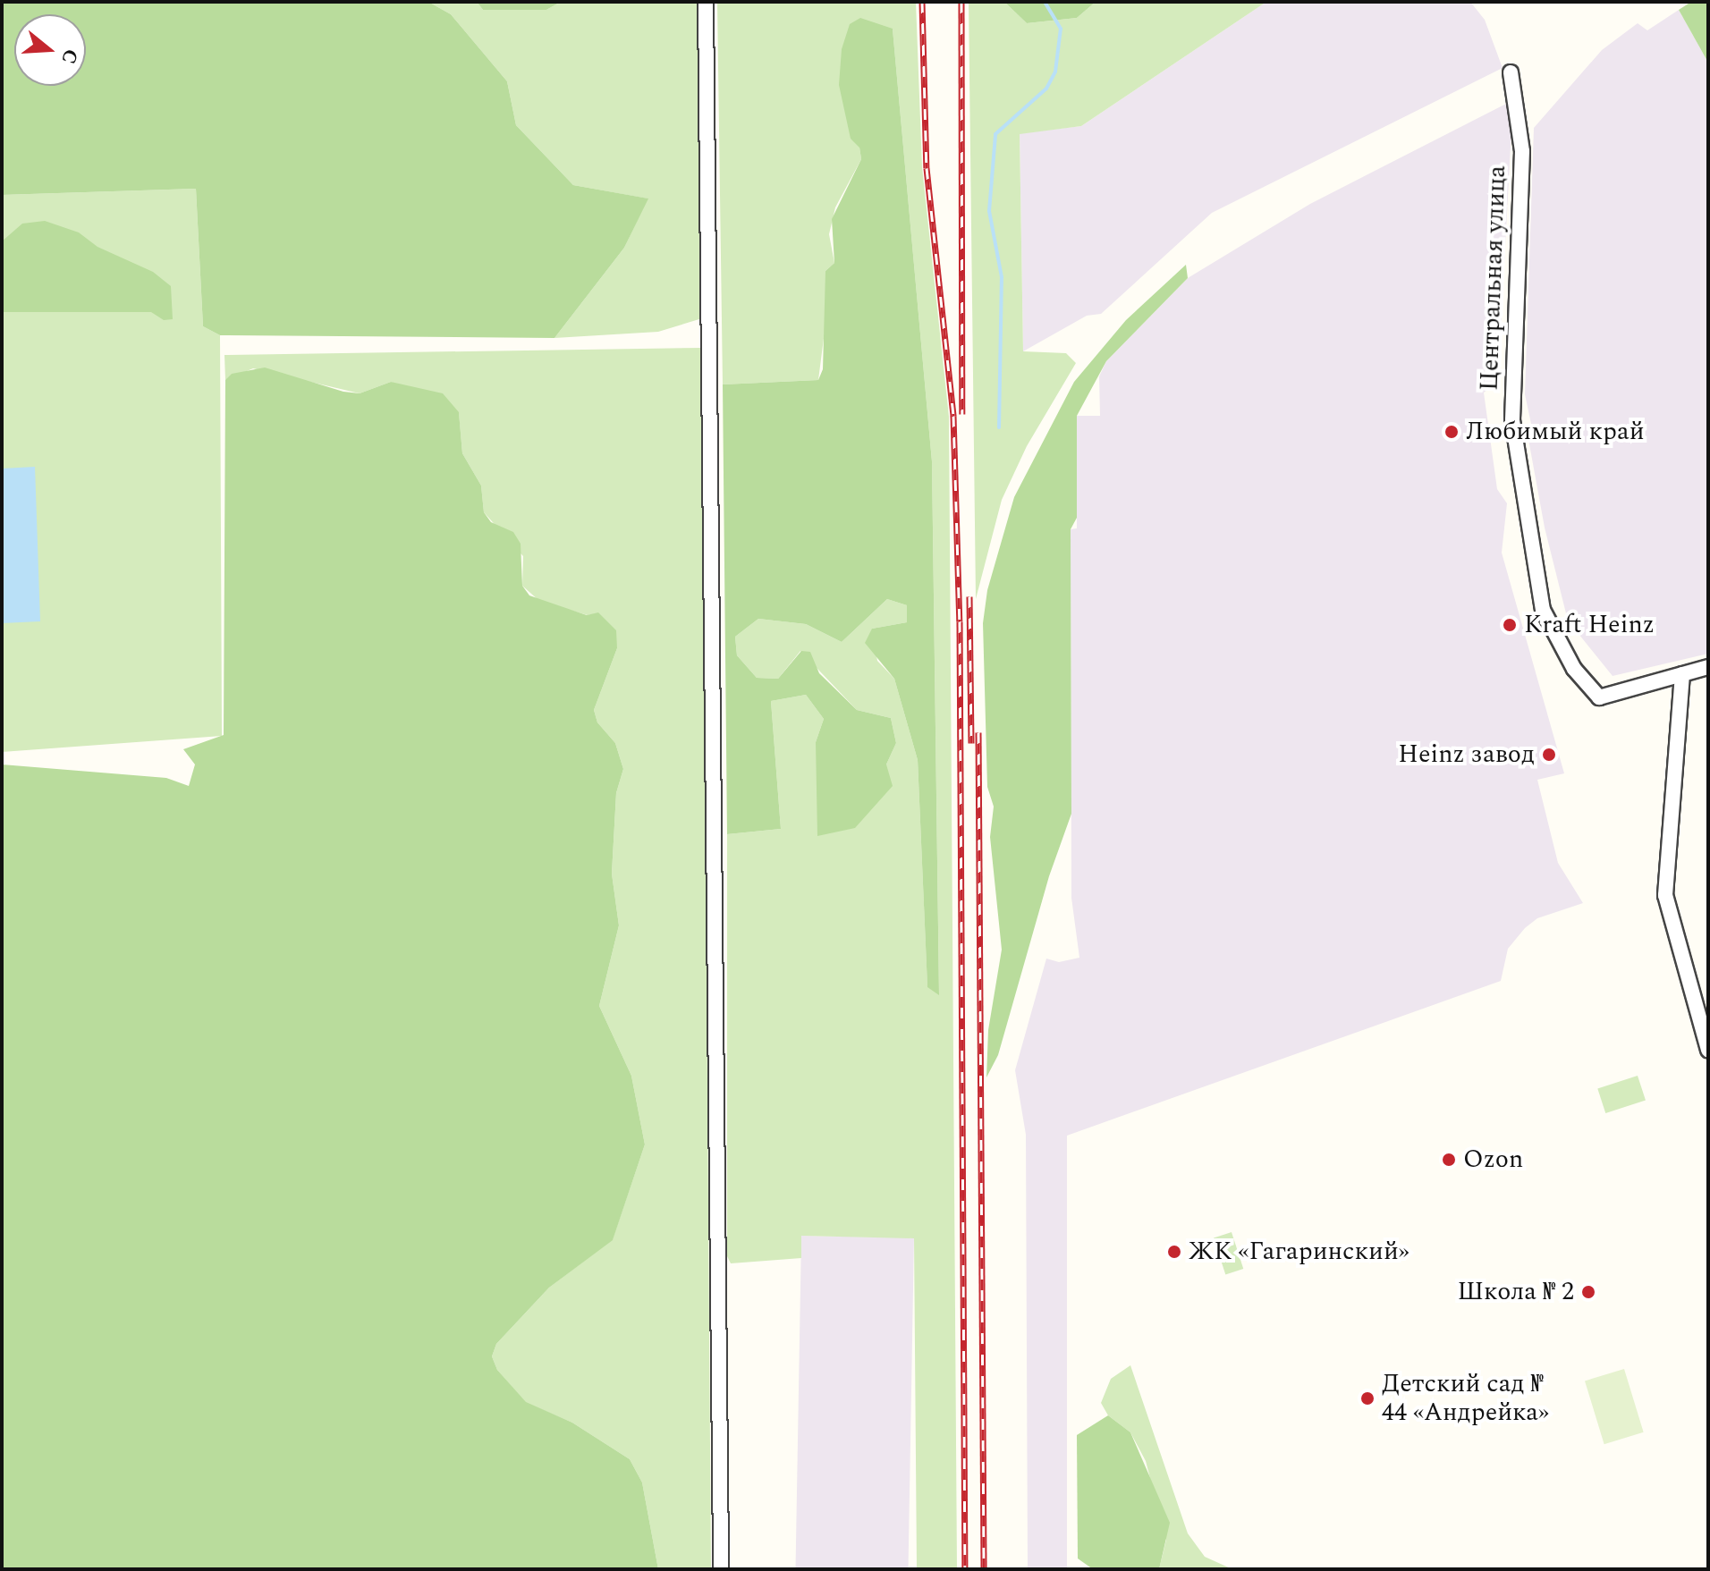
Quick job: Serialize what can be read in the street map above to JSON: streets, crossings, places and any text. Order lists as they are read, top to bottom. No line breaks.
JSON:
{"streets":{"street":["Центральная улица"]},"places":["Любимый край","Kraft Heinz","Heinz завод","Ozon","ЖК «Гагаринский»","Школа № 2","Детский сад № 44 «Андрейка»"],"north":"right"}
